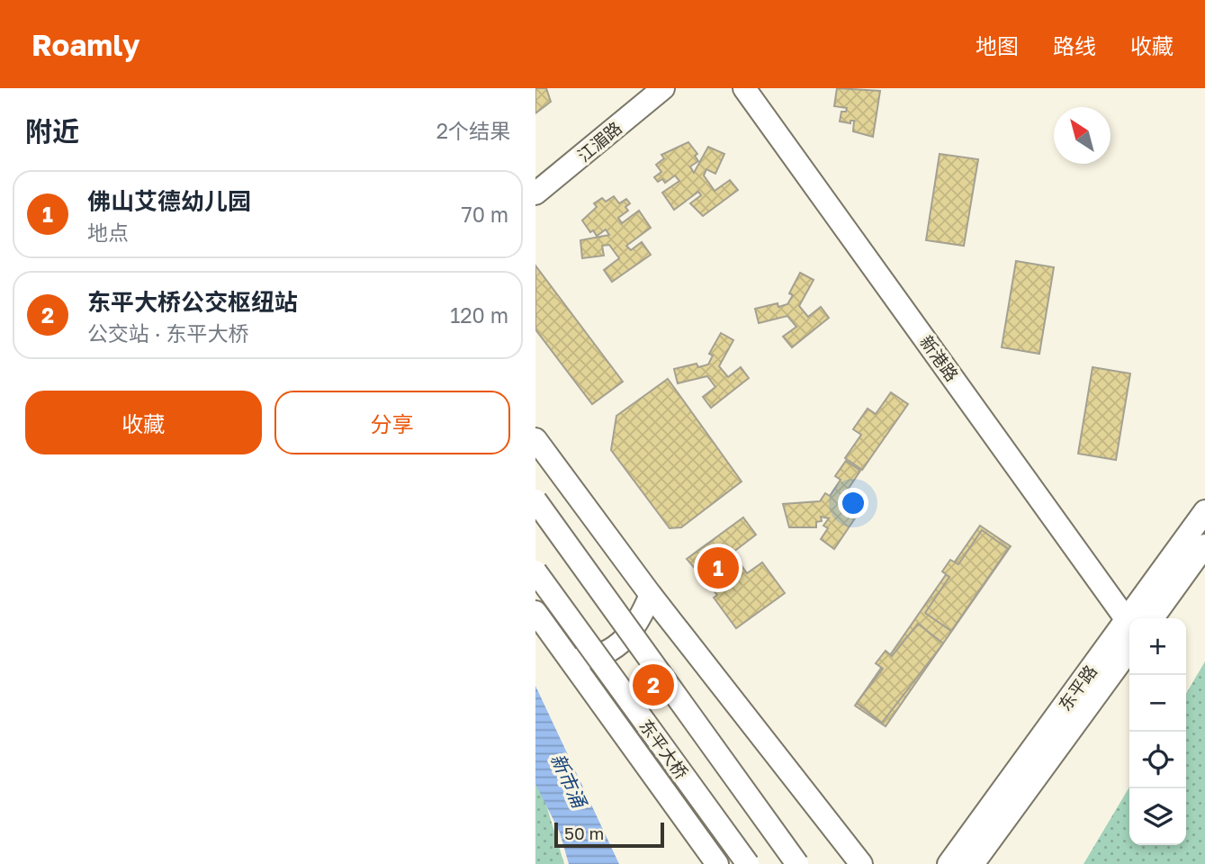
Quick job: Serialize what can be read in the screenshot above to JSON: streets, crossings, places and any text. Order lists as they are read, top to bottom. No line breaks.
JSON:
{"streets":{"main road":["江湄路","新港路","东平路","东平大桥"]},"water":["新市涌"],"scale_bar":"50 m","north":"top left","page":{"header":"Roamly","nav":["地图","路线","收藏"],"heading":["附近","2个结果"],"list":[{"mark":"1","name":"佛山艾德幼儿园","note":"地点","value":"70 m"},{"mark":"2","name":"东平大桥公交枢纽站","note":"公交站 · 东平大桥","value":"120 m"}],"buttons":["收藏","分享"],"pins":["1","2"],"map_buttons":["+","−"],"scale":"50 m"}}
